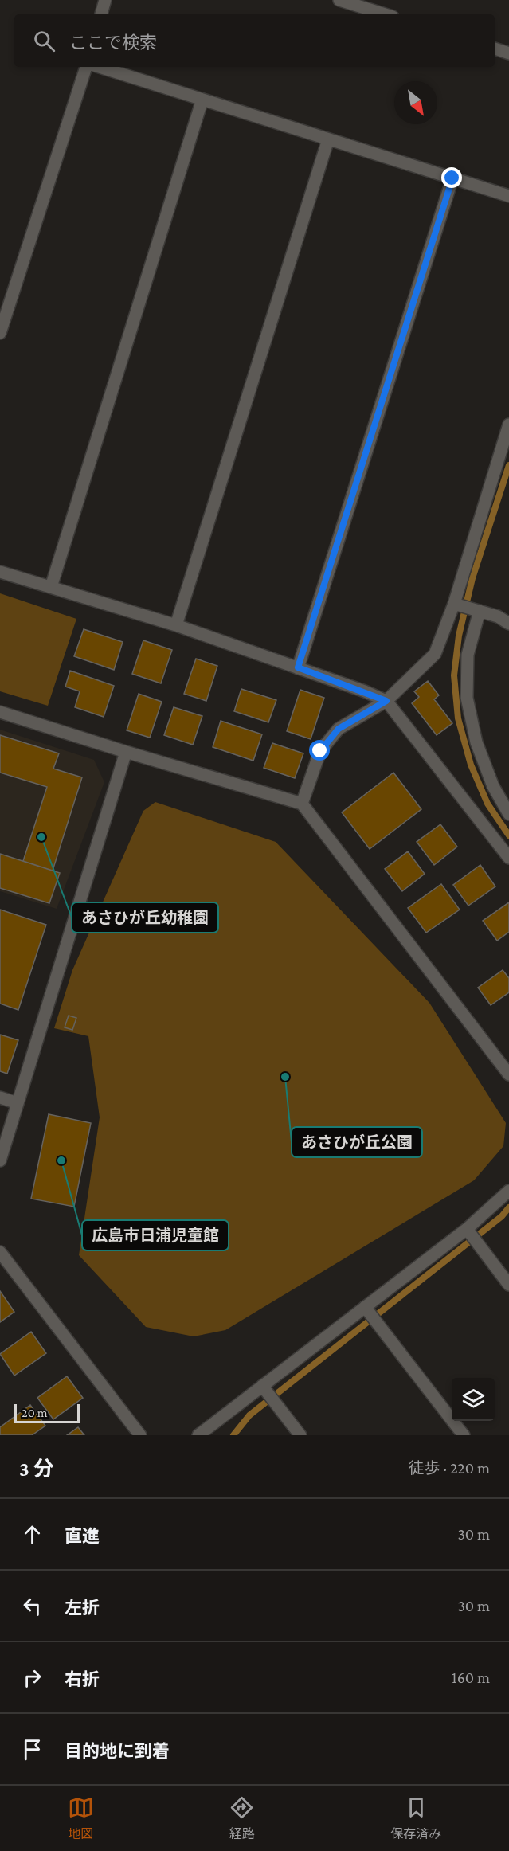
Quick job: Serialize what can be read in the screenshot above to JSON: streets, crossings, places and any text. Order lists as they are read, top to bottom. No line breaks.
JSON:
{"places":["あさひが丘幼稚園","あさひが丘公園","広島市日浦児童館"],"scale_bar":"20 m","north":"bottom right","page":{"search":"ここで検索","scale":"20 m","heading":["3 分","徒歩 · 220 m"],"list":[["直進","30 m"],["左折","30 m"],["右折","160 m"],"目的地に到着"],"nav":["地図","経路","保存済み"]}}
